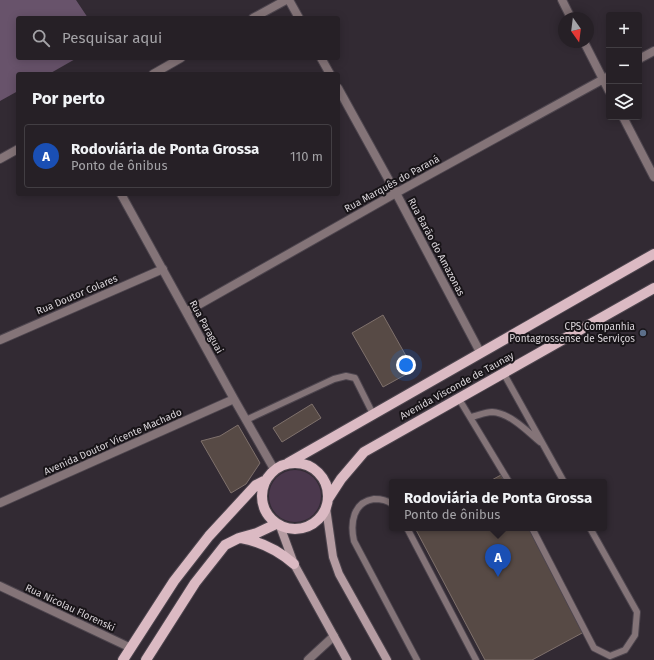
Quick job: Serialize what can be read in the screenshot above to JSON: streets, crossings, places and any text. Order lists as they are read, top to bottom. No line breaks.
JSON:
{"streets":{"main road":["Avenida Visconde de Taunay"],"street":["Rua Marquês do Paraná","Rua Barão do Amazonas","Rua Doutor Colares","Rua Paraguai","Avenida Doutor Vicente Machado","Rua Nicolau Florenski"]},"crossings":[["Rua Marquês do Paraná","Rua Barão do Amazonas"],["Rua Marquês do Paraná","Rua Paraguai"],["Rua Barão do Amazonas","Avenida Visconde de Taunay"],["Rua Doutor Colares","Rua Paraguai"],["Rua Paraguai","Avenida Visconde de Taunay"],["Rua Paraguai","Avenida Doutor Vicente Machado"]],"places":["CPS Companhia Pontagrossense de Serviços"],"north":"bottom","page":{"map_buttons":["+","−"],"search":"Pesquisar aqui","heading":"Por perto","list":[{"mark":"A","name":"Rodoviária de Ponta Grossa","note":"Ponto de ônibus","value":"110 m"}],"popup":["Rodoviária de Ponta Grossa","Ponto de ônibus"],"pins":"A"}}
